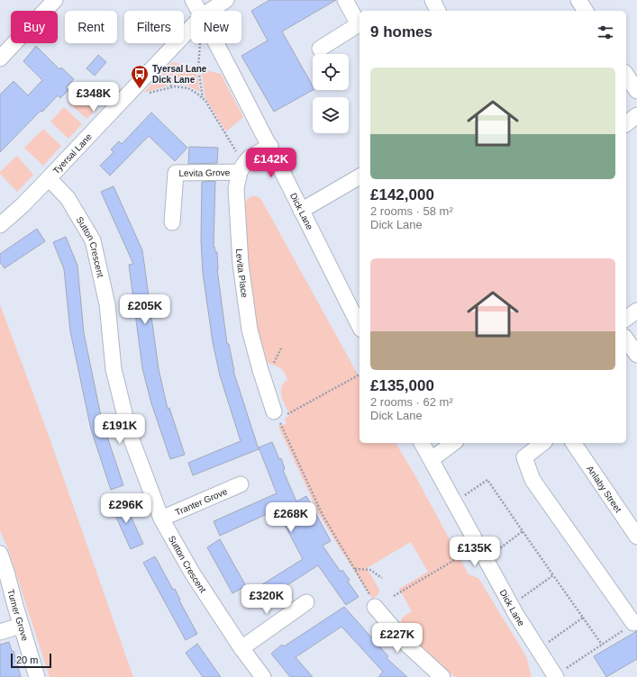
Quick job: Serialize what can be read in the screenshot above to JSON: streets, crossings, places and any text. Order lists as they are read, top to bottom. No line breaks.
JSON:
{"streets":{"street":["Tyersal Lane","Levita Grove","Dick Lane","Sutton Crescent","Levita Place","Anlaby Street","Tranter Grove","Turner Grove"]},"crossings":[["Tyersal Lane","Sutton Crescent"],["Levita Grove","Levita Place"],["Sutton Crescent","Tranter Grove"]],"places":{"bus stop":["Tyersal Lane Dick Lane"]},"scale_bar":"20 m","page":{"chip":["Buy","Rent","Filters","New"],"heading":"9 homes","list":[{"name":"£142,000","note":"2 rooms · 58 m² · Dick Lane"},{"name":"£135,000","note":"2 rooms · 62 m² · Dick Lane"}],"price":["£348K","£142K","£205K","£191K","£296K","£268K","£135K","£320K","£227K"],"scale":"20 m"}}
